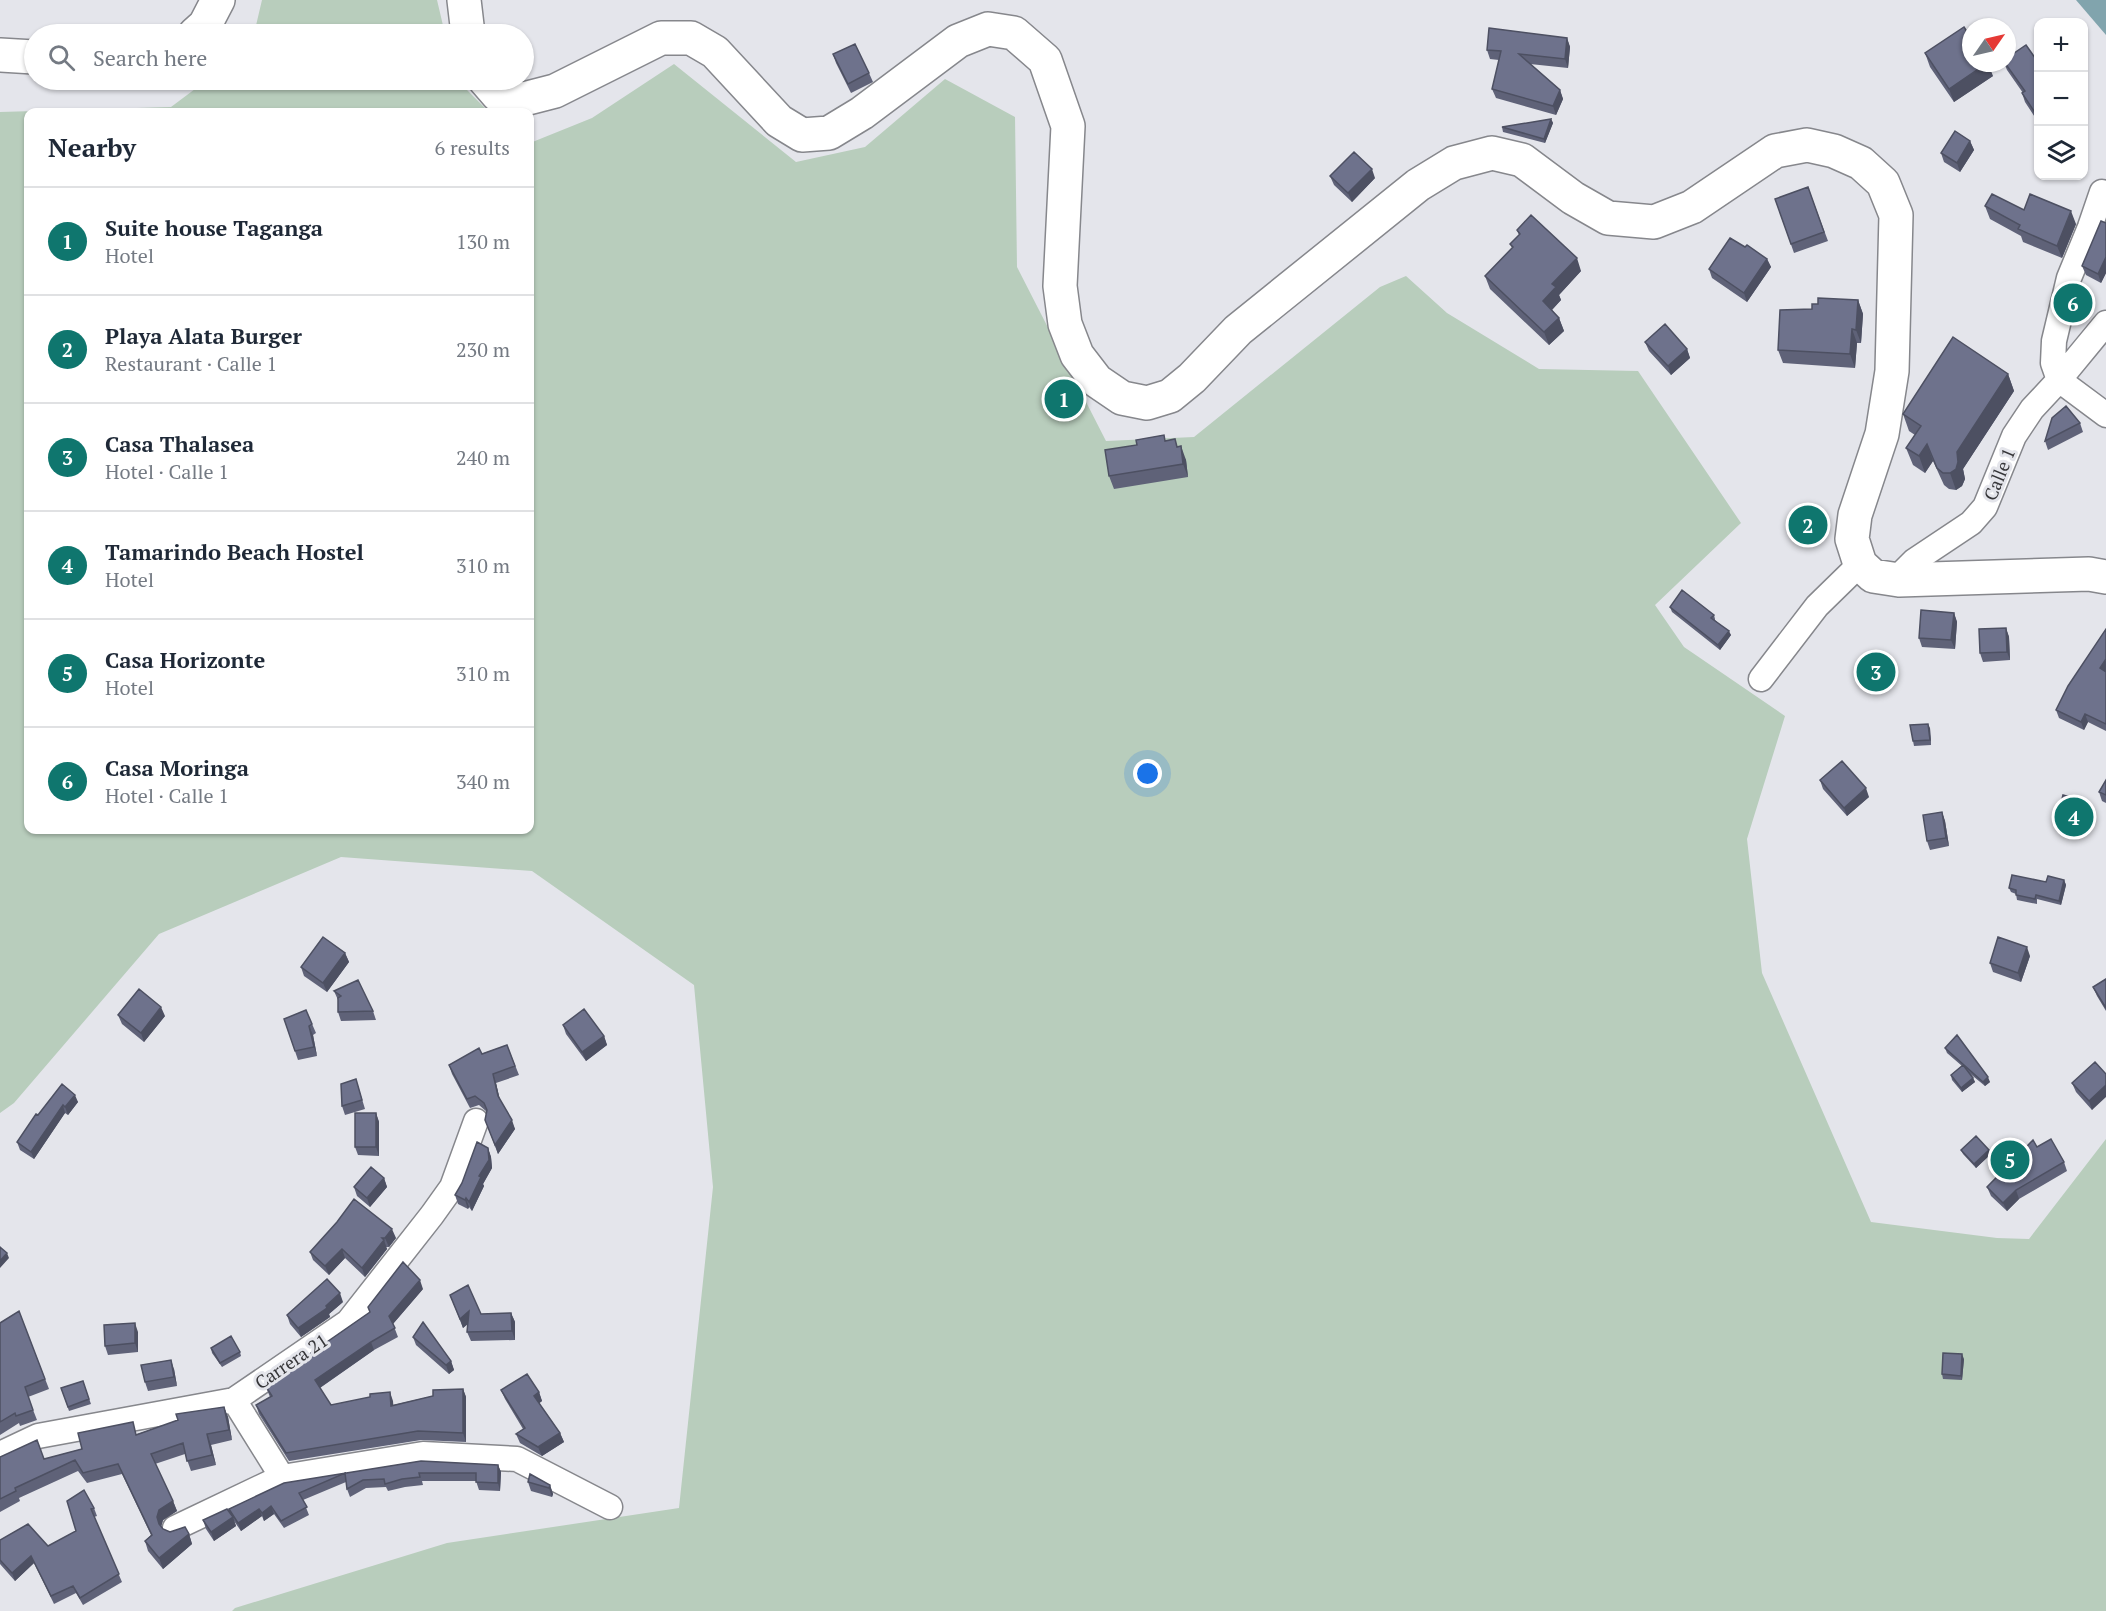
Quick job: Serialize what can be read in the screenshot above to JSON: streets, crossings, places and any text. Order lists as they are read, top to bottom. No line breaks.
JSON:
{"streets":{"street":["Calle 1","Carrera 21"]},"north":"top right","page":{"map_buttons":["+","−"],"search":"Search here","heading":["Nearby","6 results"],"list":[{"mark":"1","name":"Suite house Taganga","note":"Hotel","value":"130 m"},{"mark":"2","name":"Playa Alata Burger","note":"Restaurant · Calle 1","value":"230 m"},{"mark":"3","name":"Casa Thalasea","note":"Hotel · Calle 1","value":"240 m"},{"mark":"4","name":"Tamarindo Beach Hostel","note":"Hotel","value":"310 m"},{"mark":"5","name":"Casa Horizonte","note":"Hotel","value":"310 m"},{"mark":"6","name":"Casa Moringa","note":"Hotel · Calle 1","value":"340 m"}],"pins":["6","1","2","3","4","5"]}}
